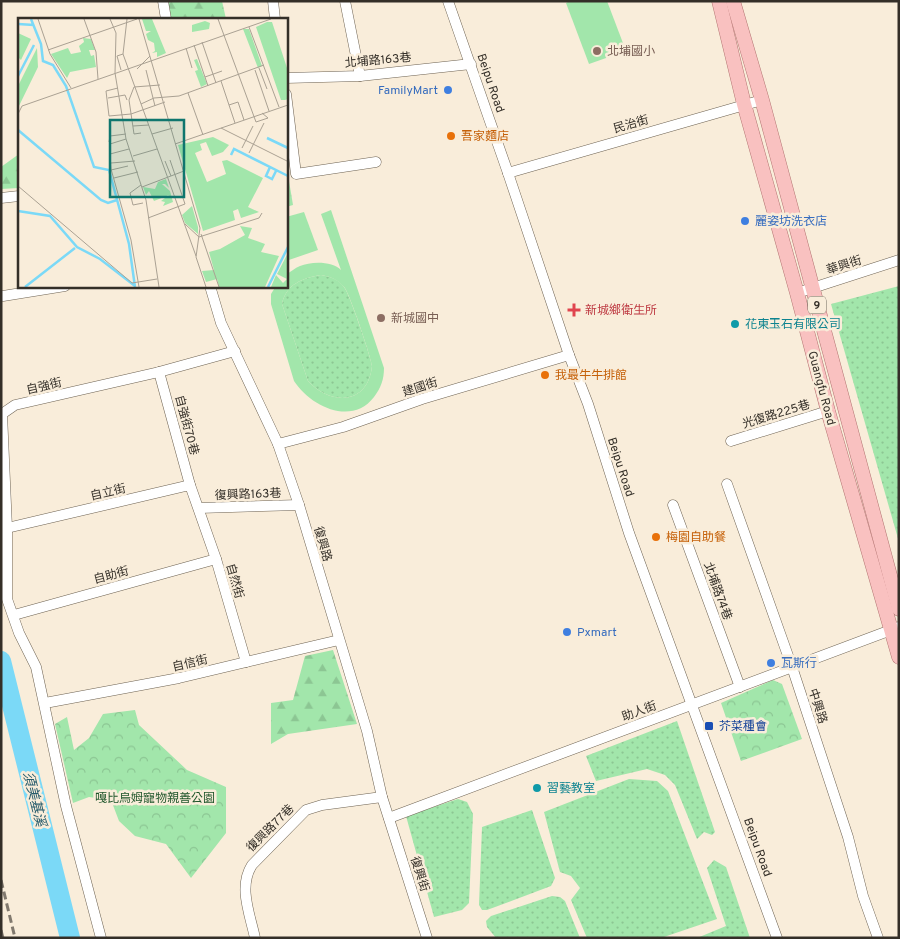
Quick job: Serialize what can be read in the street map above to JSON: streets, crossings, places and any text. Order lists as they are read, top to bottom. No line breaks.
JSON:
{"streets":{"main road":["9","Guangfu Road"],"street":["北埔路163巷","Beipu Road","民治街","華興街","自強街","建國街","光復路225巷","自強街70巷","自立街","復興路163巷","復興路","自助街","自然街","北埔路74巷","自信街","中興路","助人街","復興路77巷","復興街"]},"crossings":[["北埔路163巷","Beipu Road"],["Beipu Road","民治街"],["Beipu Road","建國街"],["Beipu Road","助人街"],["民治街","Guangfu Road"],["華興街","Guangfu Road"],["自強街","自強街70巷"],["自強街","自立街"],["自強街","復興路"],["自強街","自助街"],["自強街","自信街"],["建國街","復興路"],["Guangfu Road","光復路225巷"],["Guangfu Road","助人街"],["自強街70巷","自立街"],["復興路163巷","復興路"],["復興路163巷","自然街"],["復興路","自信街"],["復興路","助人街"],["復興路","復興路77巷"],["復興路","復興街"],["自助街","自然街"],["自然街","自信街"],["北埔路74巷","助人街"],["中興路","助人街"],["助人街","復興街"]],"water":["須美基溪"],"parks":["嘎比烏姆寵物親善公園"],"places":{"other":["北埔國小","FamilyMart","吾家麵店","麗姿坊洗衣店","新城國中","花東玉石有限公司","我最牛牛排館","梅園自助餐","Pxmart","瓦斯行","習藝教室"],"health":["新城鄉衛生所"],"transit":["芥菜種會"]}}
